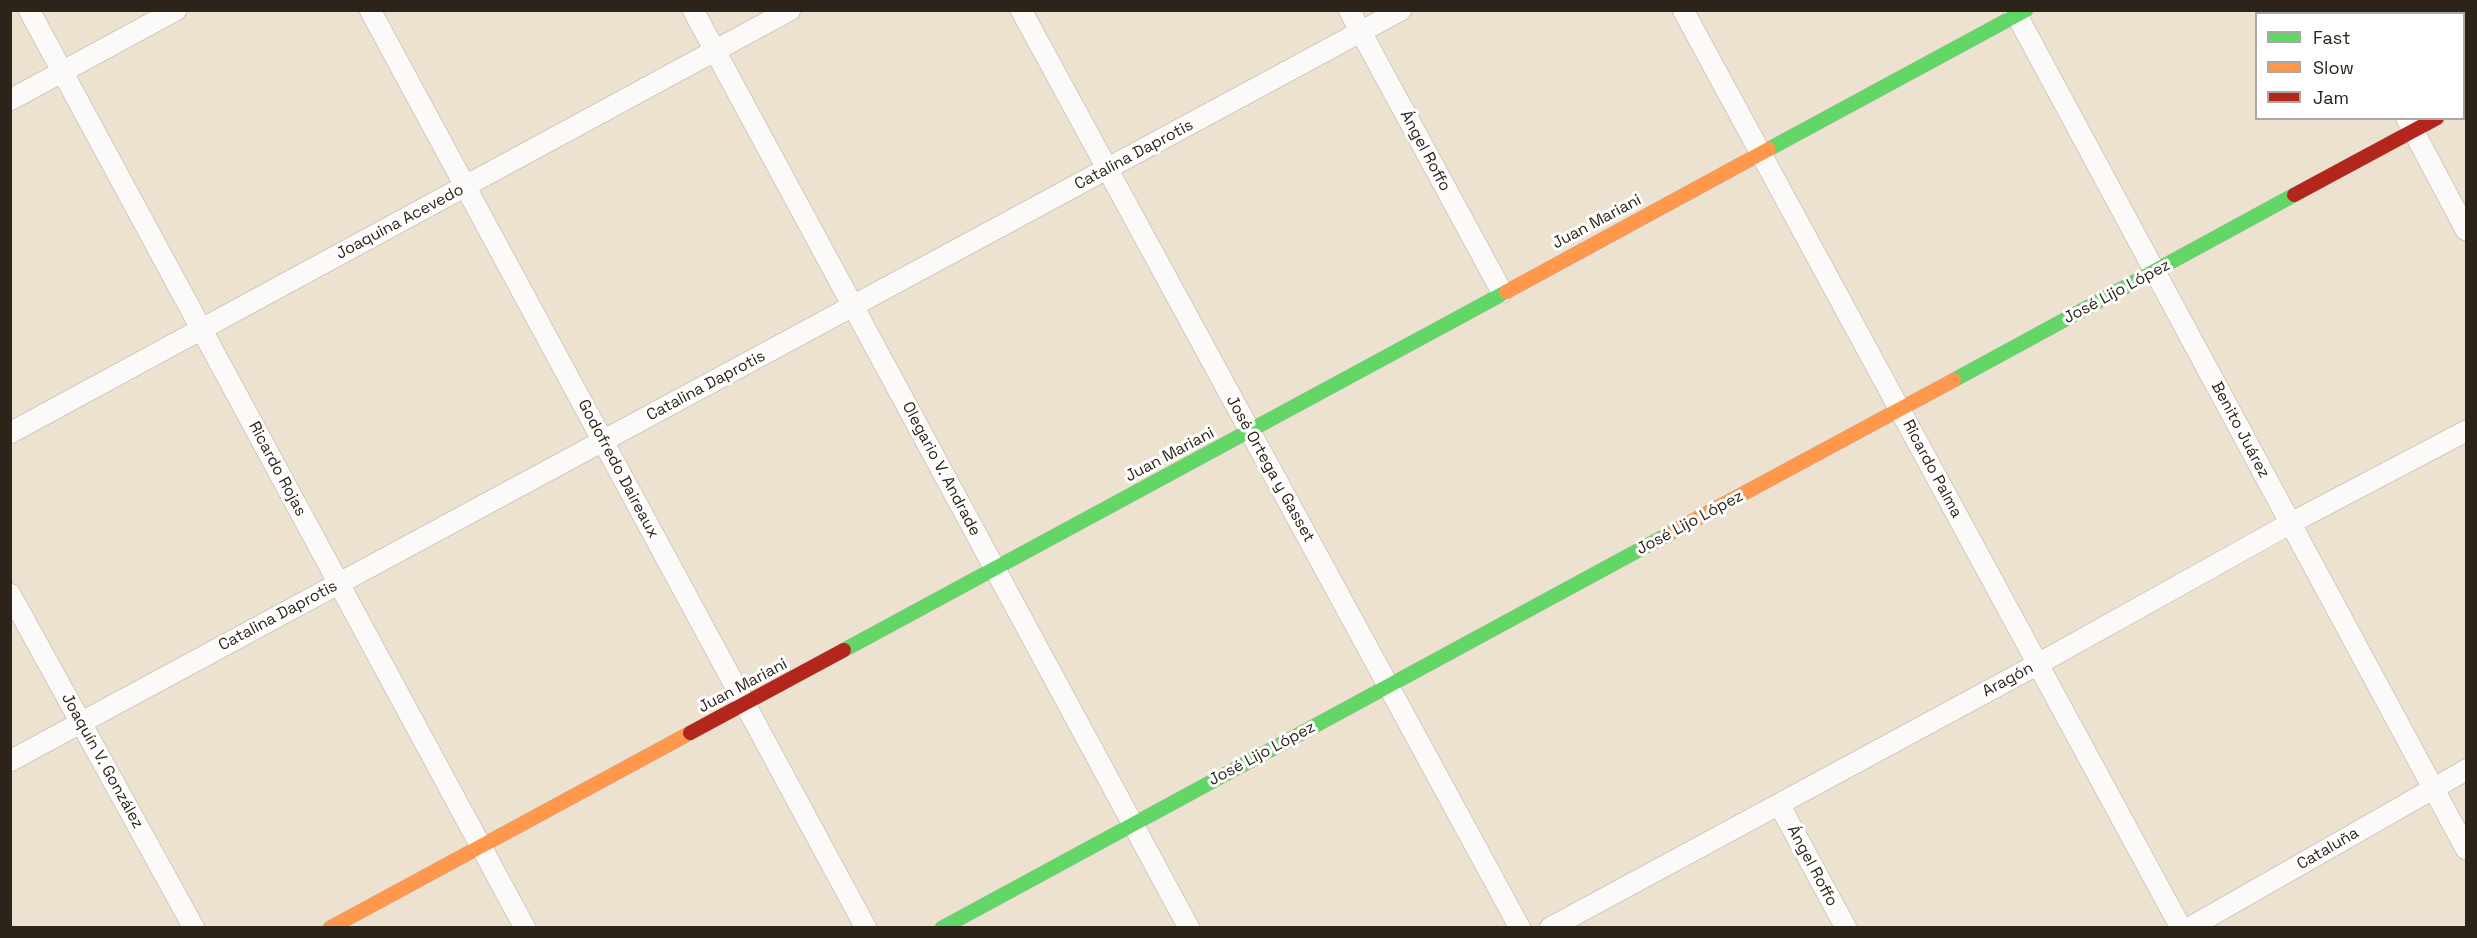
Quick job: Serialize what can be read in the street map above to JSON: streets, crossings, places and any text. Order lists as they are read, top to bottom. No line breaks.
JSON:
{"streets":{"street":["Ángel Roffo","Catalina Daprotis","Joaquina Acevedo","Juan Mariani","José Lijo López","Benito Juárez","Ricardo Rojas","Godofredo Daireaux","Olegario V. Andrade","José Ortega y Gasset","Ricardo Palma","Aragón","Joaquín V. González","Cataluña"]},"crossings":[["Ángel Roffo","Catalina Daprotis"],["Ángel Roffo","Juan Mariani"],["Ángel Roffo","Aragón"],["Catalina Daprotis","Ricardo Rojas"],["Catalina Daprotis","Godofredo Daireaux"],["Catalina Daprotis","Olegario V. Andrade"],["Catalina Daprotis","José Ortega y Gasset"],["Catalina Daprotis","Joaquín V. González"],["Joaquina Acevedo","Ricardo Rojas"],["Joaquina Acevedo","Godofredo Daireaux"],["Joaquina Acevedo","Olegario V. Andrade"],["Juan Mariani","Benito Juárez"],["Juan Mariani","Ricardo Rojas"],["Juan Mariani","Godofredo Daireaux"],["Juan Mariani","Olegario V. Andrade"],["Juan Mariani","José Ortega y Gasset"],["Juan Mariani","Ricardo Palma"],["José Lijo López","Benito Juárez"],["José Lijo López","Olegario V. Andrade"],["José Lijo López","José Ortega y Gasset"],["José Lijo López","Ricardo Palma"],["Benito Juárez","Aragón"],["Benito Juárez","Cataluña"],["Ricardo Palma","Aragón"]],"legend":["Fast","Slow","Jam"]}
